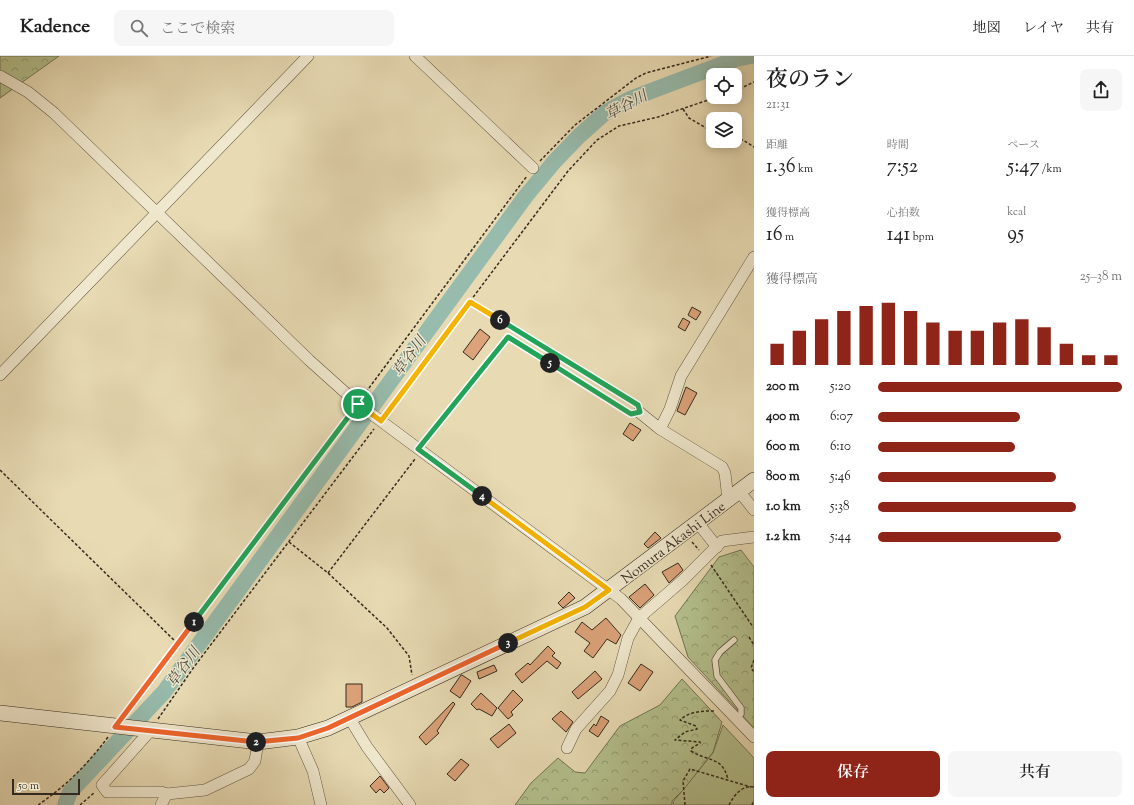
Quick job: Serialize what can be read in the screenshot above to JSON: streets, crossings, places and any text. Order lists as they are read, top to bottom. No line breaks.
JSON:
{"streets":{"main road":["Nomura Akashi Line"]},"water":["草谷川"],"scale_bar":"50 m","page":{"header":"Kadence","search":"ここで検索","nav":["地図","レイヤ","共有"],"heading":["夜のラン","21:31"],"stats":[["距離","1.36 km"],["時間","7:52"],["ペース","5:47 /km"],["獲得標高","16 m"],["心拍数","141 bpm"],["kcal","95"]],"chart":["獲得標高","25–38 m"],"pins":["6","5","4","1","3","2"],"list":[{"name":"200 m","note":"5:20"},{"name":"400 m","note":"6:07"},{"name":"600 m","note":"6:10"},{"name":"800 m","note":"5:46"},{"name":"1.0 km","note":"5:38"},{"name":"1.2 km","note":"5:44"}],"buttons":["保存","共有"],"scale":"50 m"}}
